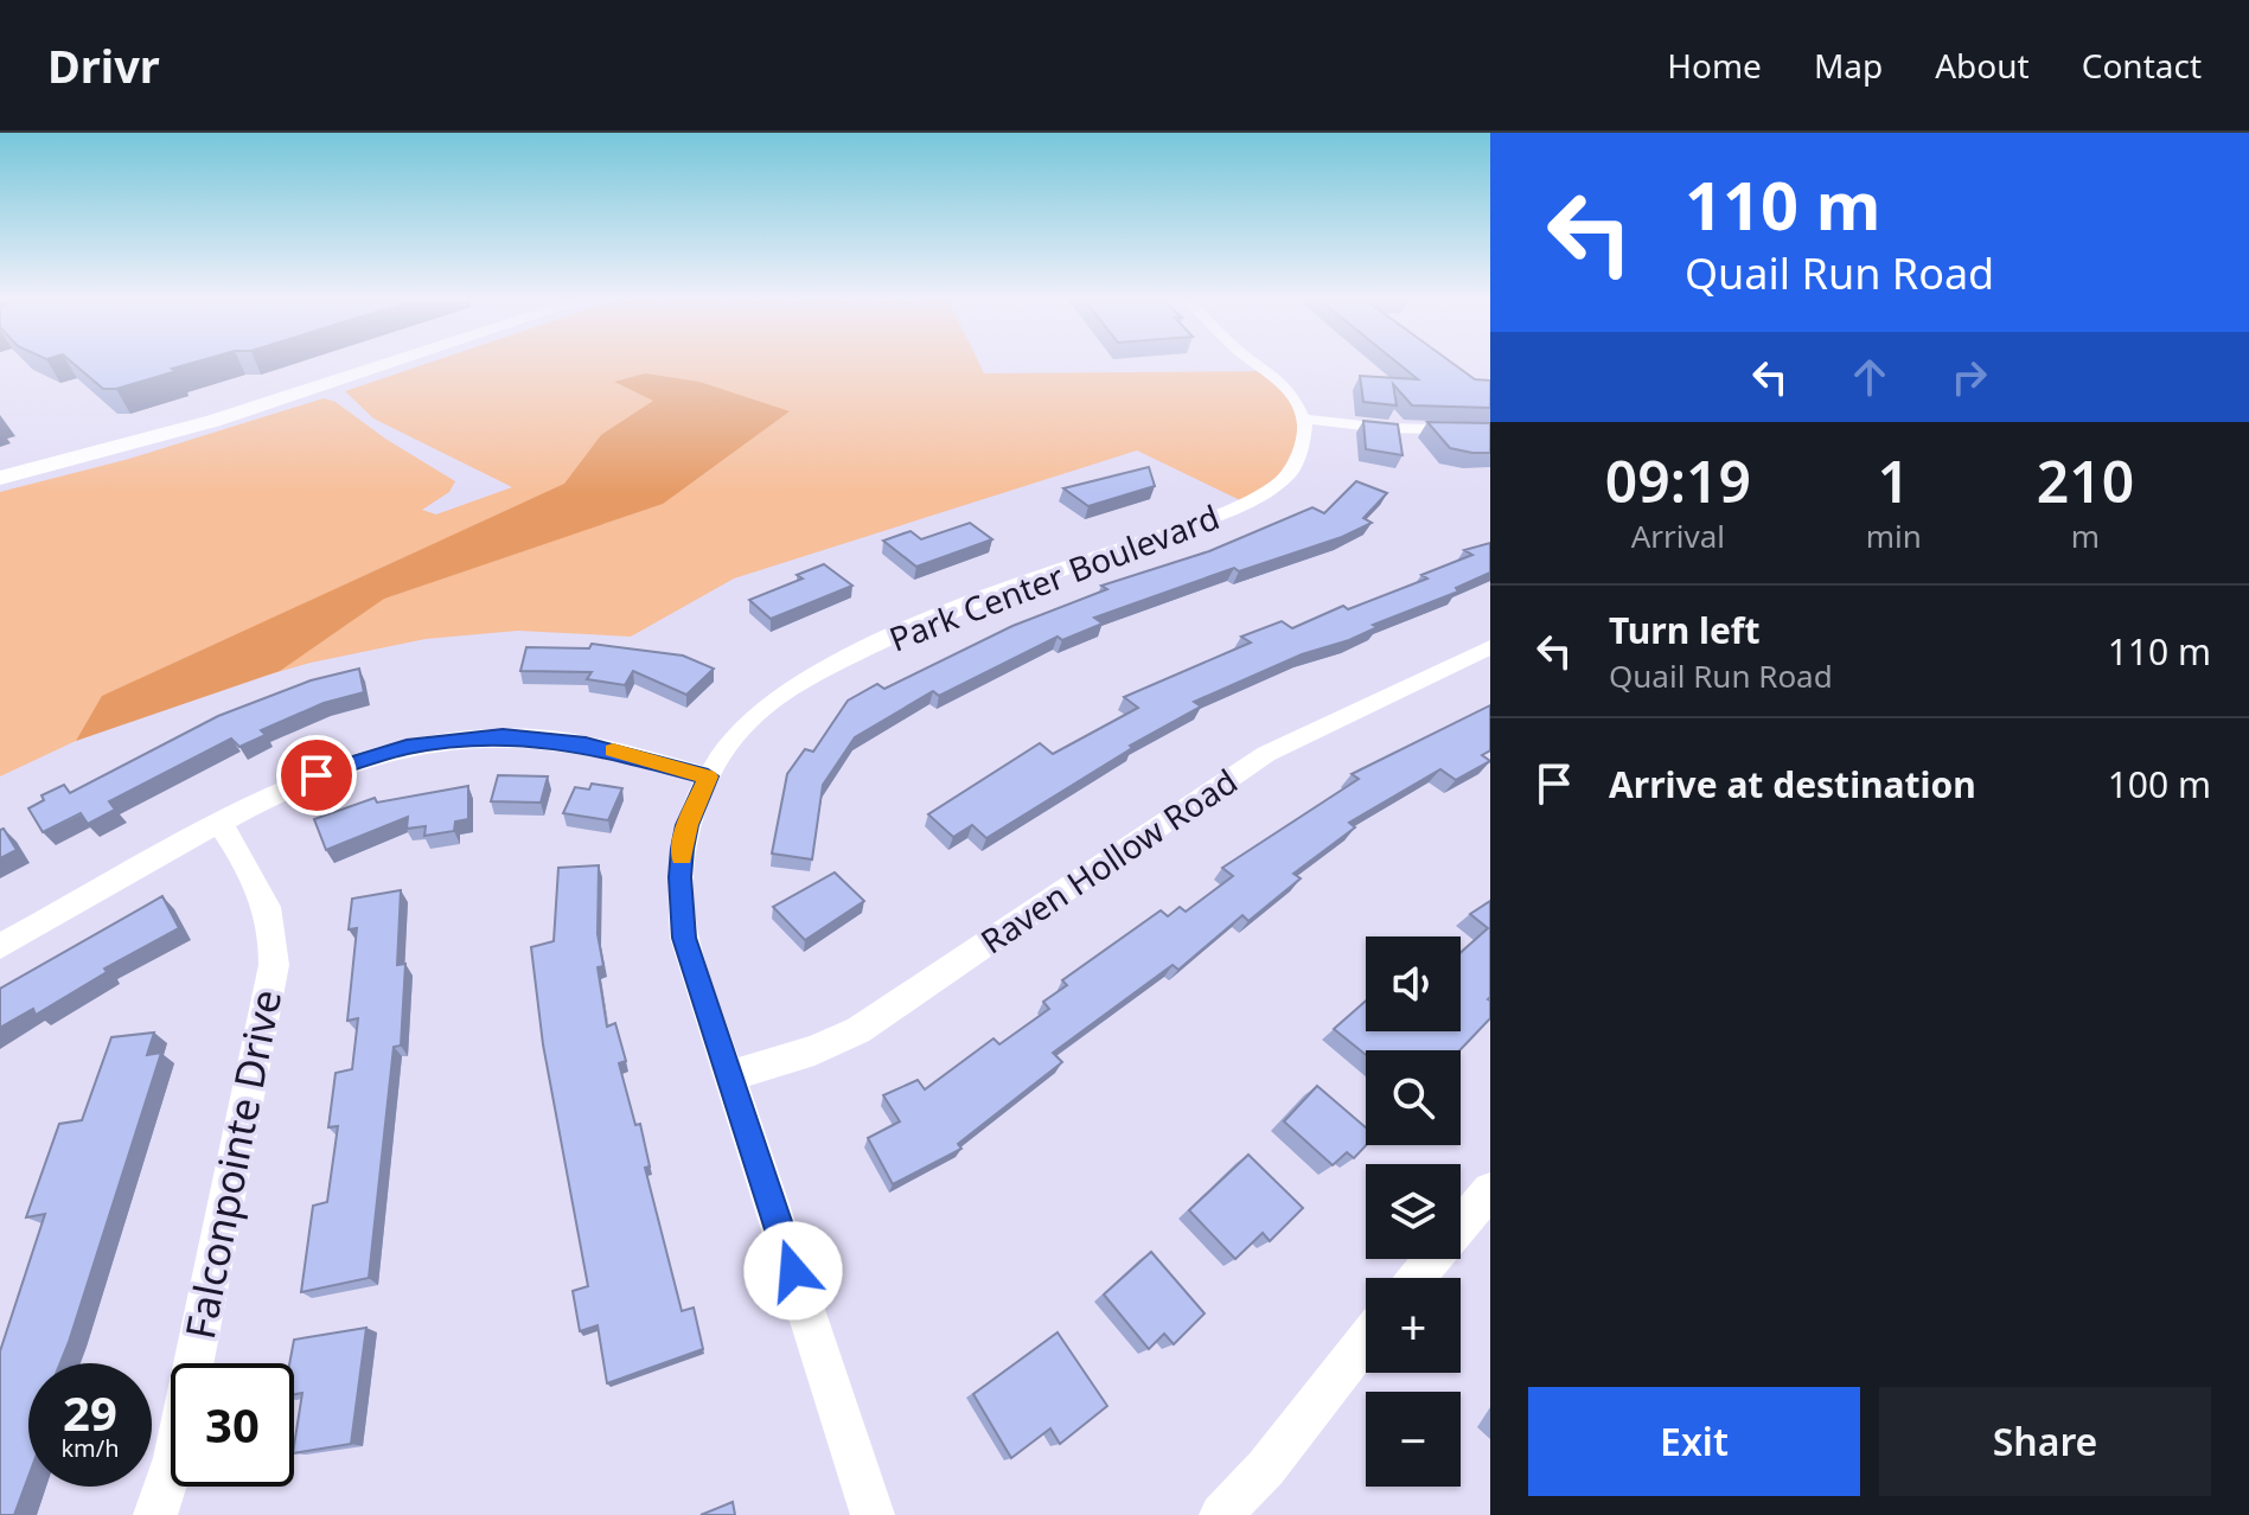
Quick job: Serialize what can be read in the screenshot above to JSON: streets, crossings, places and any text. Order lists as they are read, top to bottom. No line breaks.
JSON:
{"streets":{"street":["Park Center Boulevard","Raven Hollow Road","Falconpointe Drive"]},"crossings":[["Park Center Boulevard","Raven Hollow Road"]],"page":{"header":"Drivr","nav":["Home","Map","About","Contact"],"turn":["110 m","Quail Run Road"],"eta":["09:19","Arrival","1","min","210","m"],"list":[{"name":"Turn left","note":"Quail Run Road","value":"110 m"},{"name":"Arrive at destination","value":"100 m"}],"map_buttons":["+","−"],"speed":"29 km/h","limit":"30","buttons":["Exit","Share"]}}
